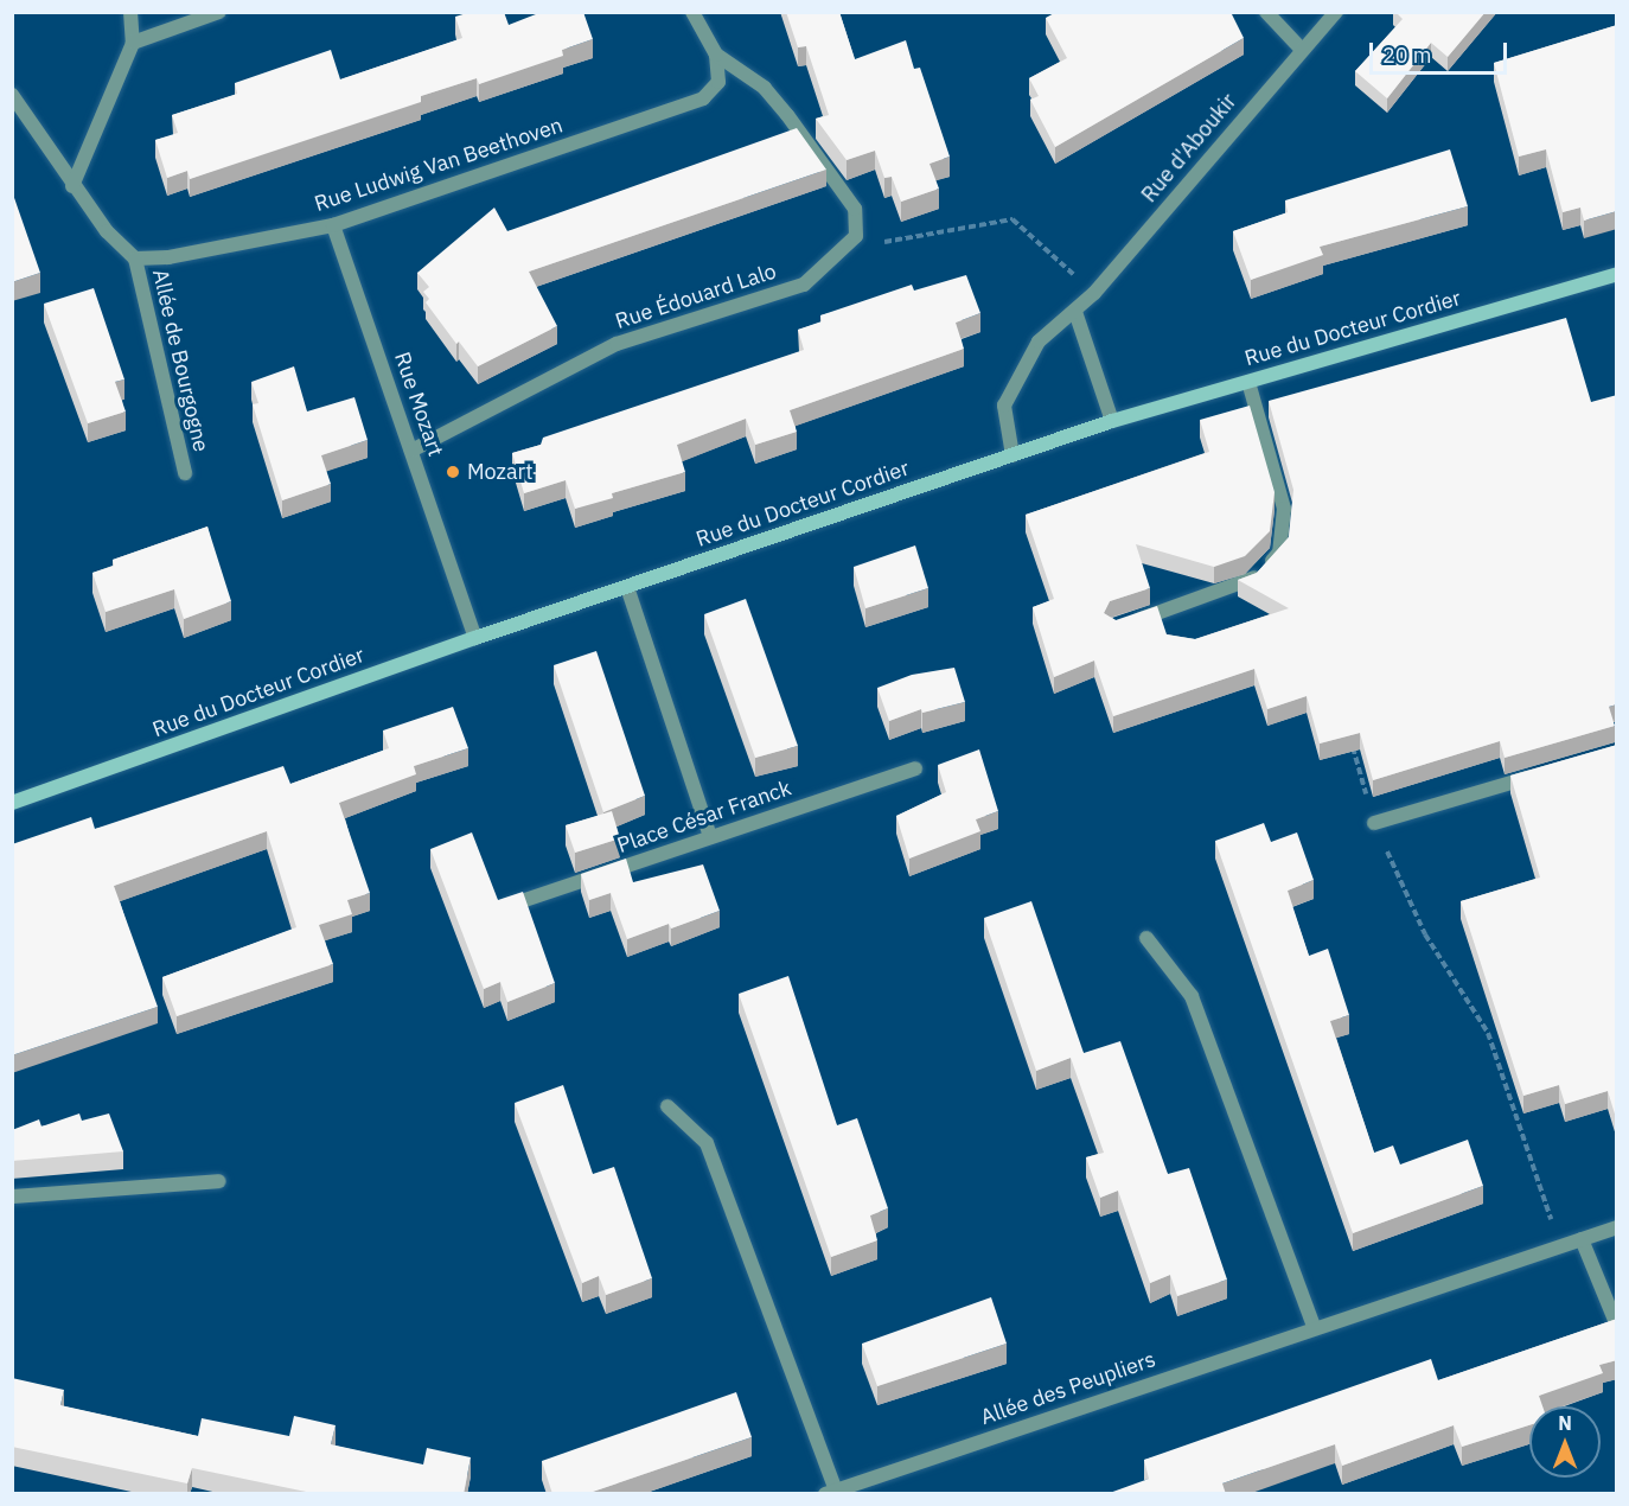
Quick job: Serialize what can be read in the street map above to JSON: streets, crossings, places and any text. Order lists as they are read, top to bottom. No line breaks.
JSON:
{"streets":{"street":["Rue d'Aboukir","Rue Ludwig Van Beethoven","Rue Édouard Lalo","Rue du Docteur Cordier","Allée de Bourgogne","Rue Mozart","Place César Franck","Allée des Peupliers"]},"crossings":[["Rue d'Aboukir","Rue du Docteur Cordier"],["Rue Ludwig Van Beethoven","Allée de Bourgogne"],["Rue Ludwig Van Beethoven","Rue Mozart"],["Rue Édouard Lalo","Rue Mozart"],["Rue du Docteur Cordier","Rue Mozart"]],"places":["Mozart"],"scale_bar":"20 m","north":"top"}
